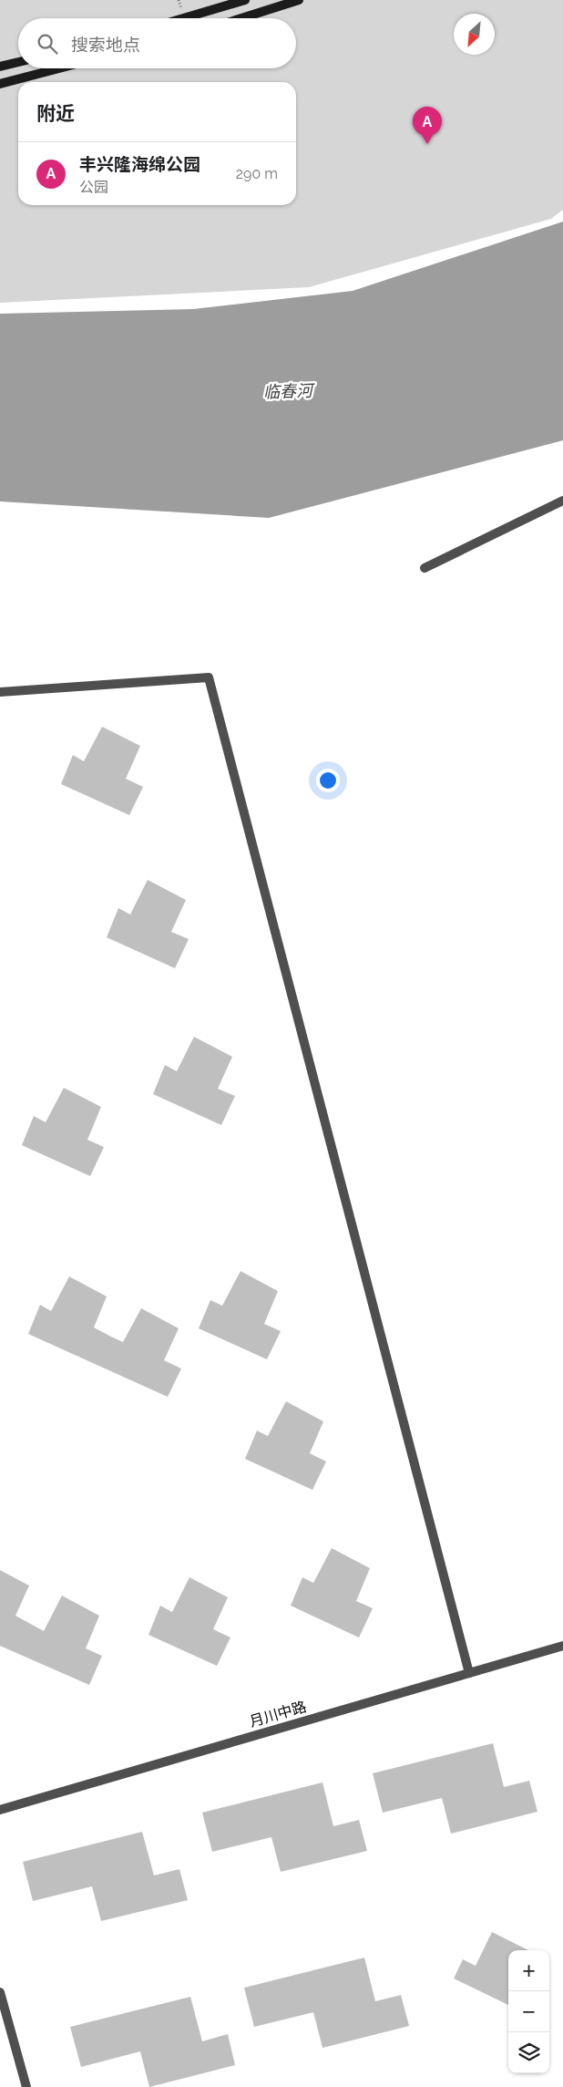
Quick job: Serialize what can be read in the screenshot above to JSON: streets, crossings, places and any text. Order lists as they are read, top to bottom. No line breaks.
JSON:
{"streets":{"street":["月川中路"]},"water":["临春河"],"north":"bottom left","page":{"search":"搜索地点","heading":"附近","pins":"A","list":[{"mark":"A","name":"丰兴隆海绵公园","note":"公园","value":"290 m"}],"map_buttons":["+","−"]}}
